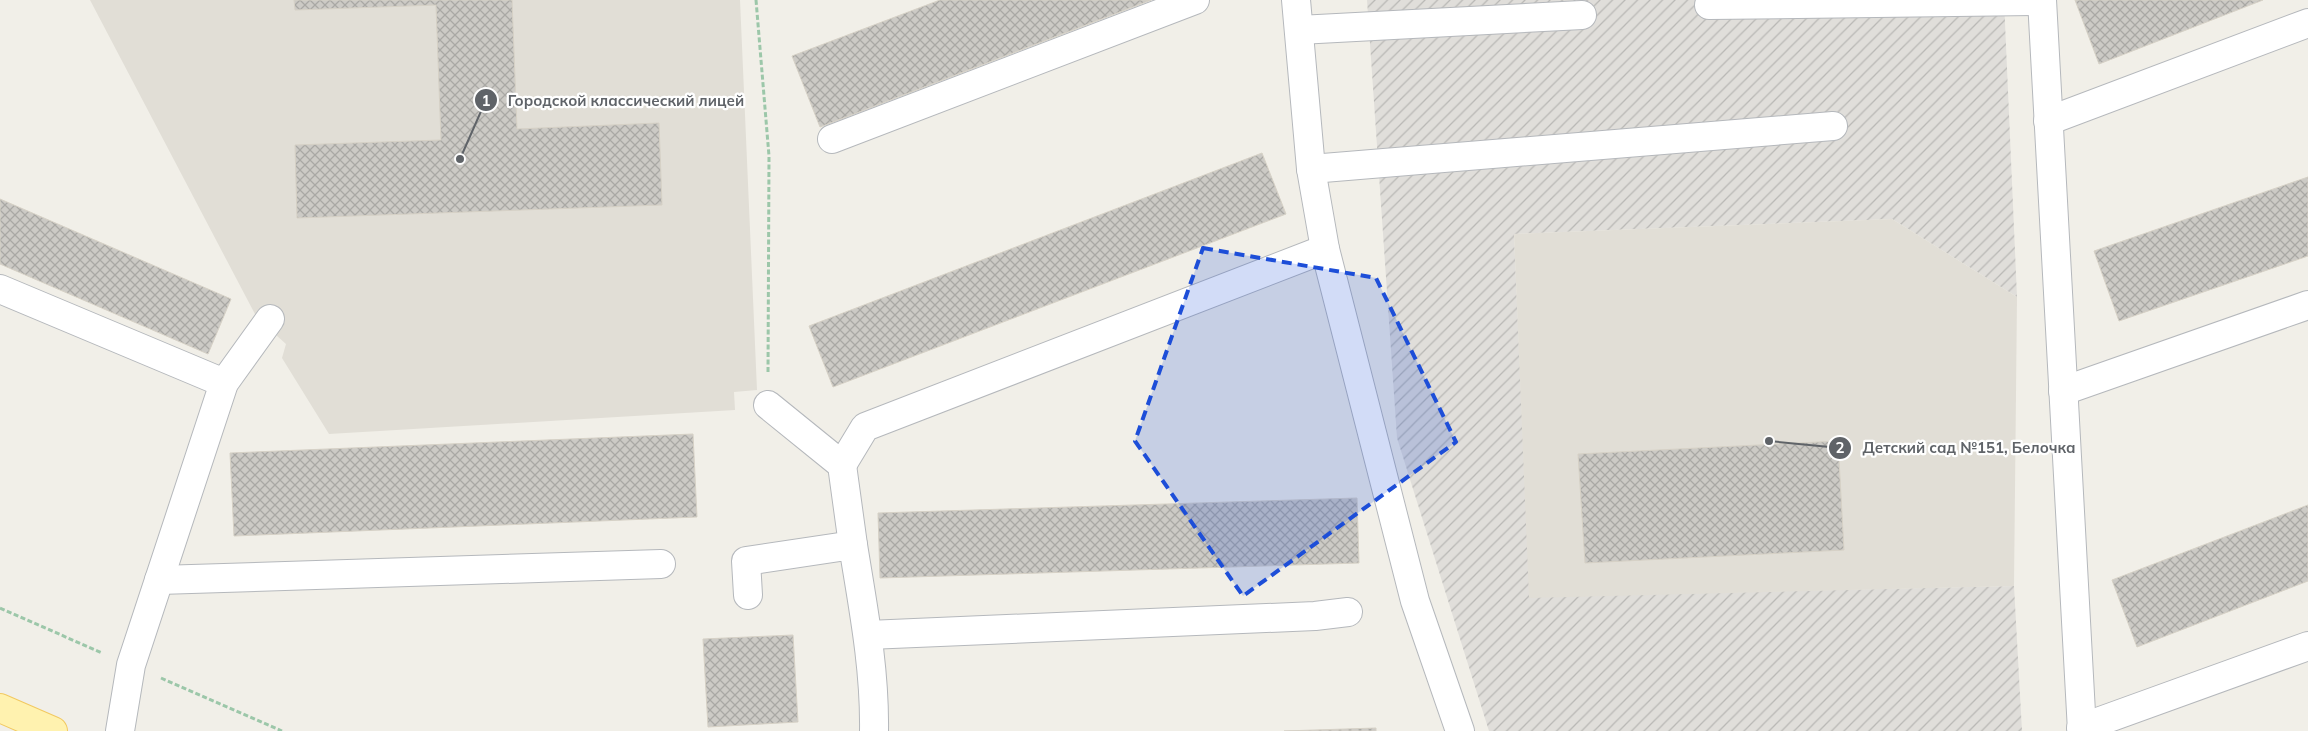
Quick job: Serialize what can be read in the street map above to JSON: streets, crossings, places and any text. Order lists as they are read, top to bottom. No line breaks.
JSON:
{"places":["Городской классический лицей","Детский сад №151, Белочка"]}
